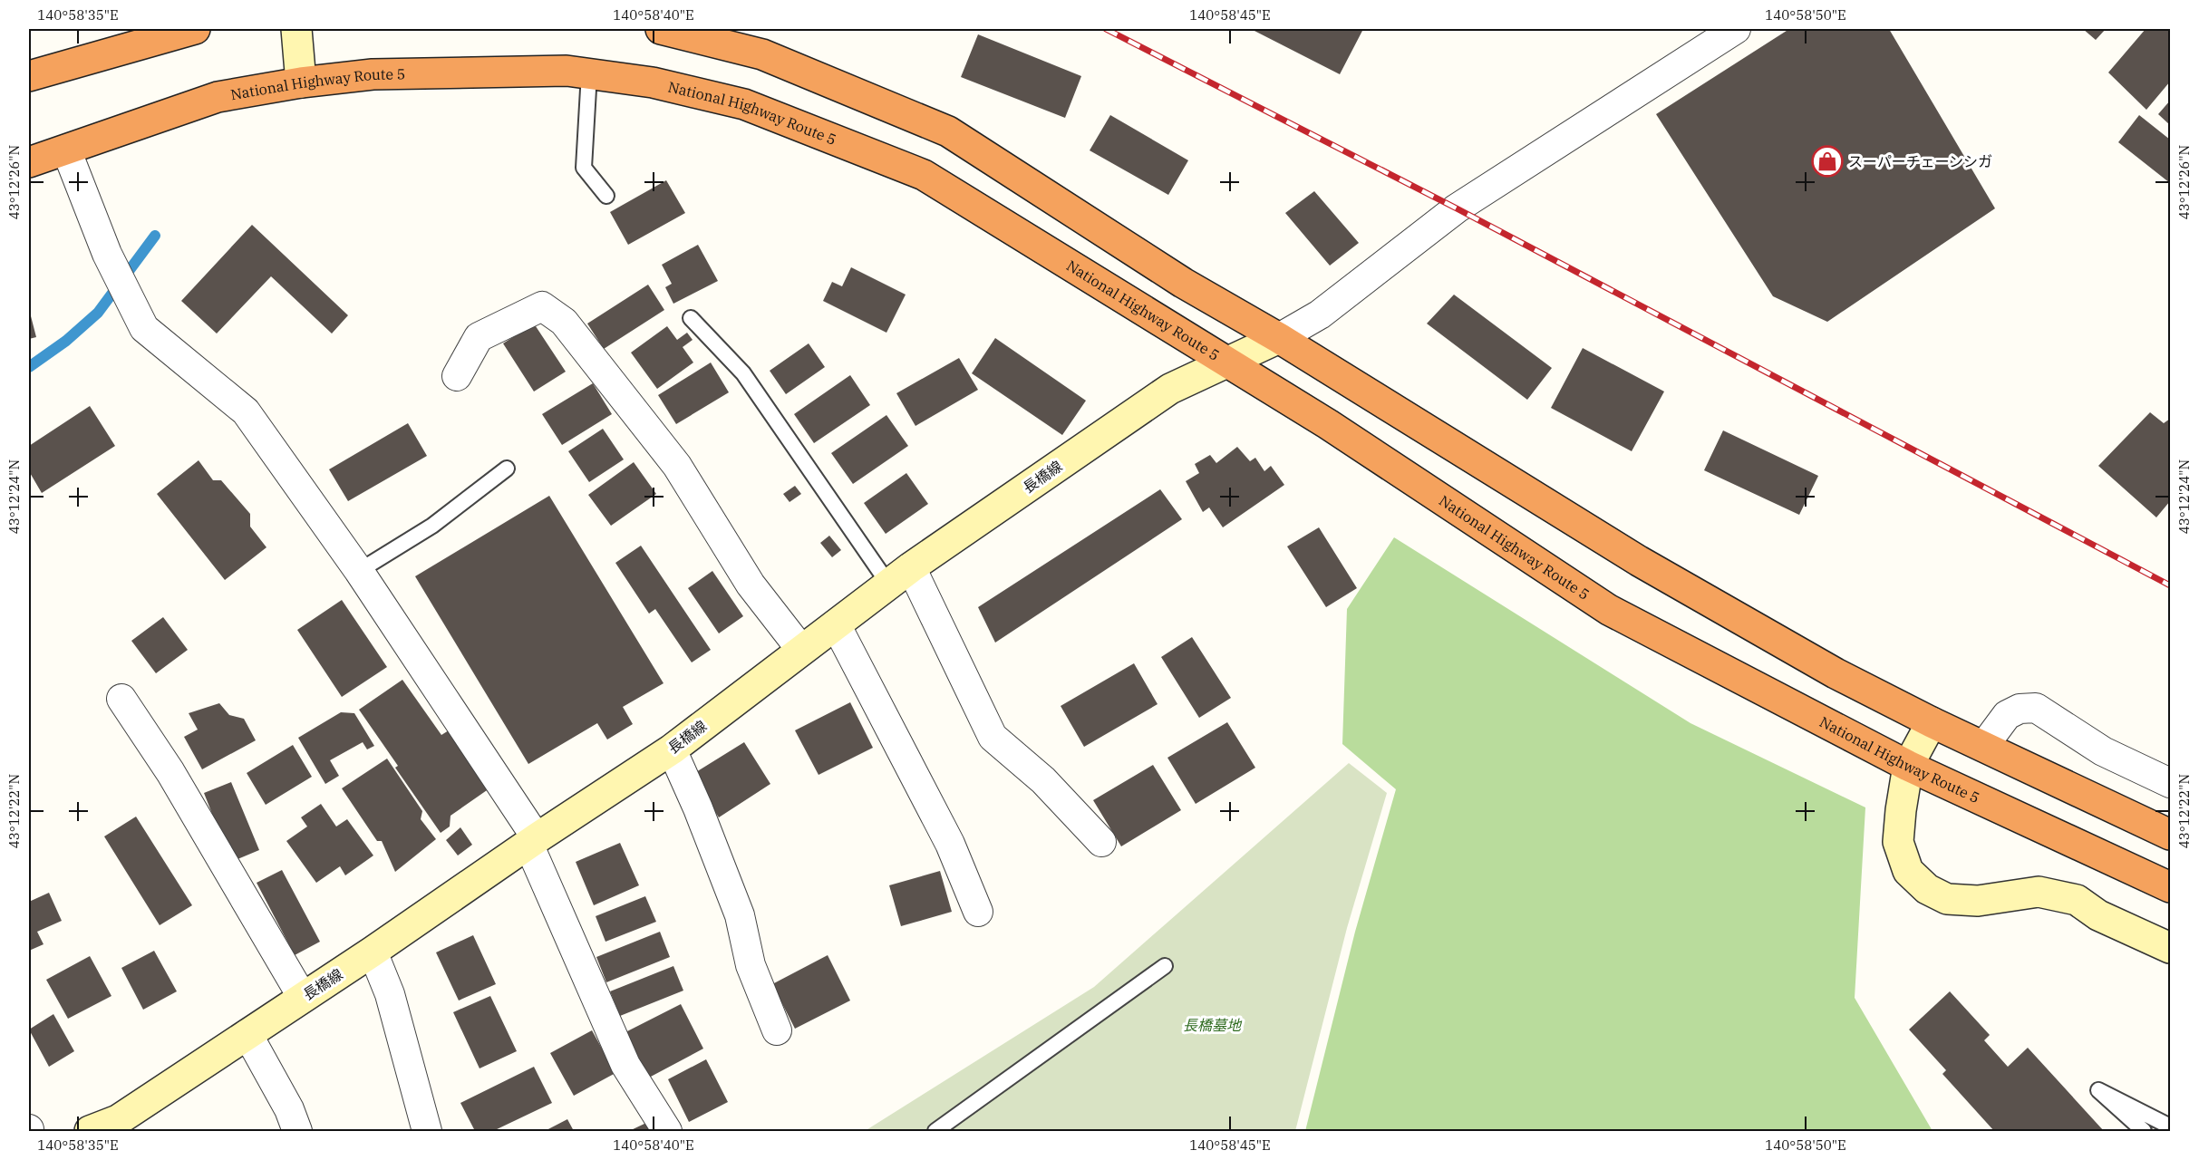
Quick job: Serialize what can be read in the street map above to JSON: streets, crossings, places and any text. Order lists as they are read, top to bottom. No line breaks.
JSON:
{"streets":{"highway":["National Highway Route 5"],"street":["長橋線"]},"crossings":[["National Highway Route 5","長橋線"]],"parks":["長橋墓地"],"places":{"shop":["スーパーチェーンシガ"]},"coordinates":["140°58'35\"E","140°58'40\"E","140°58'45\"E","140°58'50\"E","43°12'26\"N","43°12'24\"N","43°12'22\"N"]}
